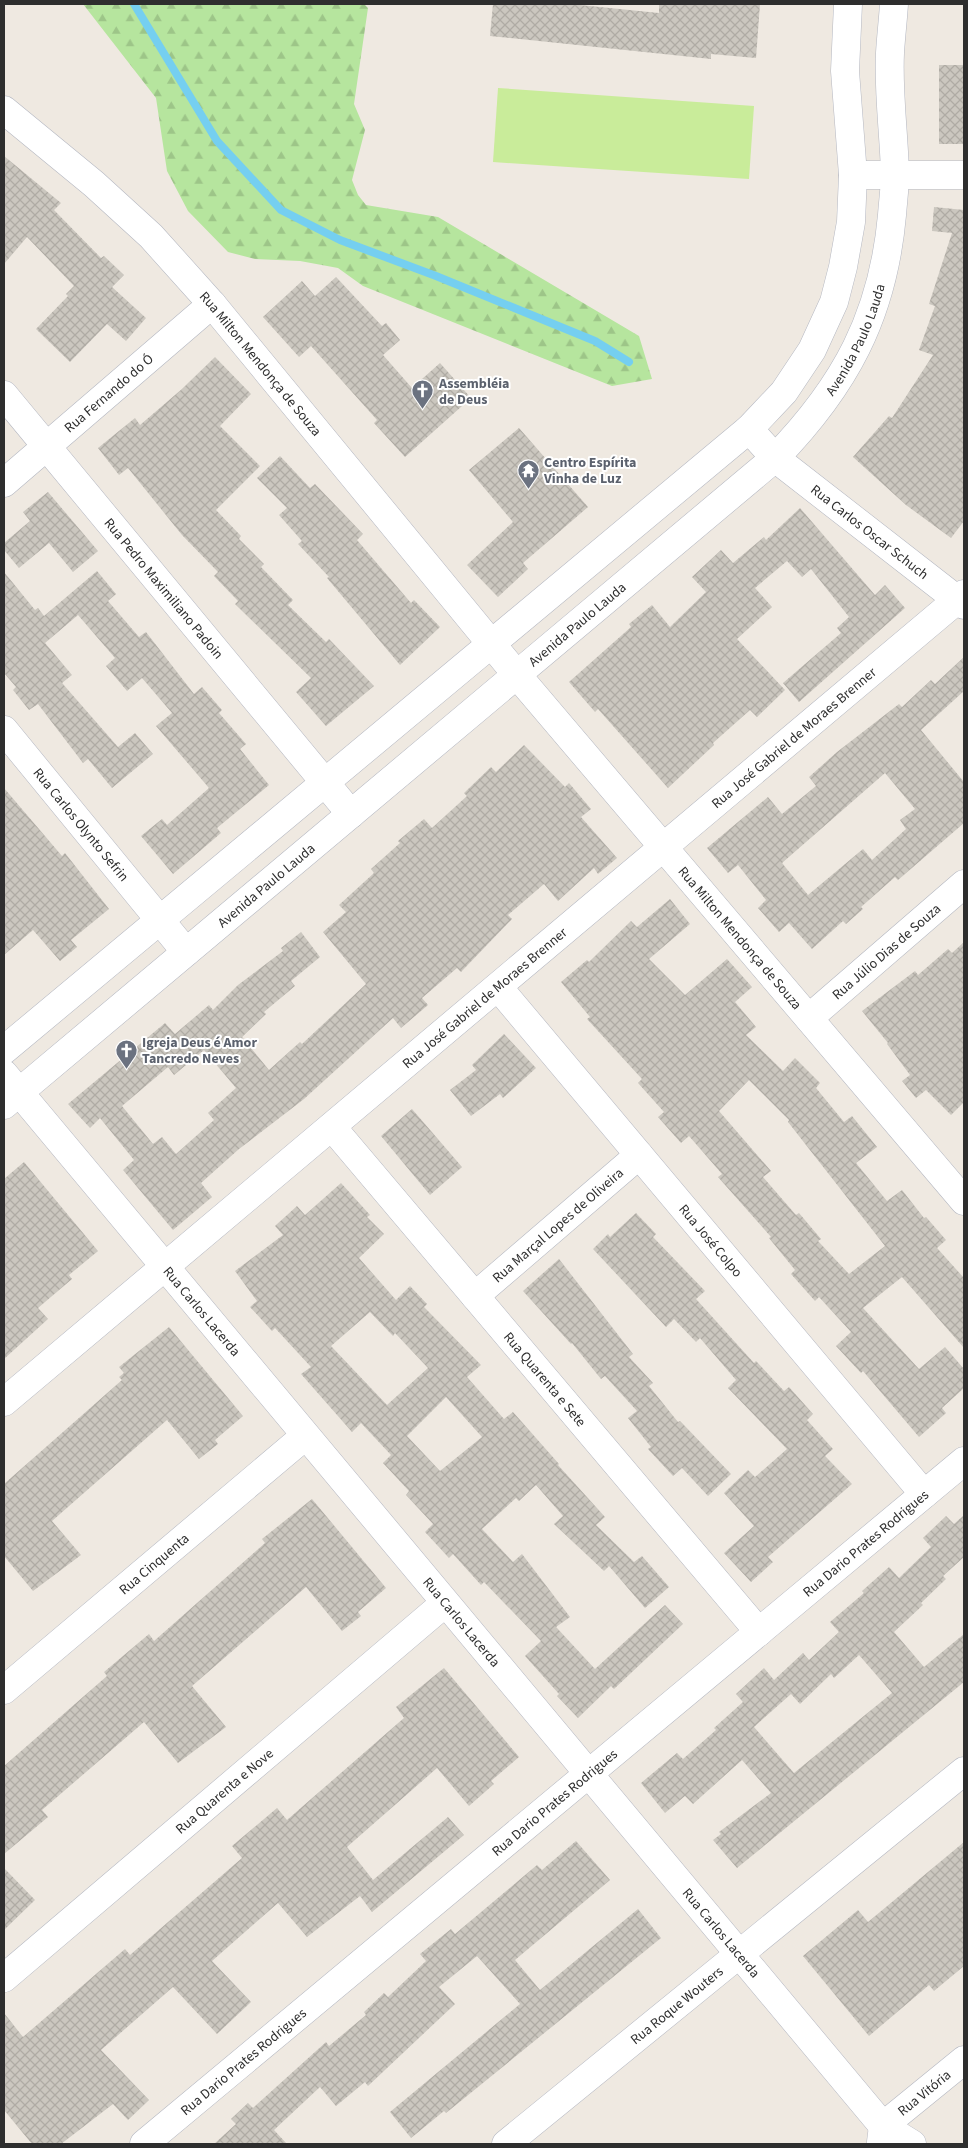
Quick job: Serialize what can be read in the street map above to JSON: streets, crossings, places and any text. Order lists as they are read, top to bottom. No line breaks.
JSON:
{"streets":{"street":["Avenida Paulo Lauda","Rua Milton Mendonça de Souza","Rua Fernando do Ó","Rua Carlos Oscar Schuch","Rua Pedro Maximiliano Padoin","Rua José Gabriel de Moraes Brenner","Rua Carlos Olynto Sefrin","Rua Júlio Dias de Souza","Rua Marçal Lopes de Oliveira","Rua José Colpo","Rua Carlos Lacerda","Rua Quarenta e Sete","Rua Dario Prates Rodrigues","Rua Cinquenta","Rua Quarenta e Nove","Rua Roque Wouters","Rua Vitória"]},"crossings":[["Avenida Paulo Lauda","Rua Milton Mendonça de Souza"],["Avenida Paulo Lauda","Rua Carlos Oscar Schuch"],["Avenida Paulo Lauda","Rua Pedro Maximiliano Padoin"],["Avenida Paulo Lauda","Rua Carlos Olynto Sefrin"],["Avenida Paulo Lauda","Rua Carlos Lacerda"],["Rua Milton Mendonça de Souza","Rua Fernando do Ó"],["Rua Milton Mendonça de Souza","Rua José Gabriel de Moraes Brenner"],["Rua Milton Mendonça de Souza","Rua Júlio Dias de Souza"],["Rua Fernando do Ó","Rua Pedro Maximiliano Padoin"],["Rua Carlos Oscar Schuch","Rua José Gabriel de Moraes Brenner"],["Rua José Gabriel de Moraes Brenner","Rua José Colpo"],["Rua José Gabriel de Moraes Brenner","Rua Carlos Lacerda"],["Rua José Gabriel de Moraes Brenner","Rua Quarenta e Sete"],["Rua Marçal Lopes de Oliveira","Rua José Colpo"],["Rua Marçal Lopes de Oliveira","Rua Quarenta e Sete"],["Rua José Colpo","Rua Dario Prates Rodrigues"],["Rua Carlos Lacerda","Rua Dario Prates Rodrigues"],["Rua Carlos Lacerda","Rua Cinquenta"],["Rua Carlos Lacerda","Rua Quarenta e Nove"],["Rua Carlos Lacerda","Rua Roque Wouters"],["Rua Carlos Lacerda","Rua Vitória"],["Rua Quarenta e Sete","Rua Dario Prates Rodrigues"]],"places":{"church":["Assembléia de Deus","Igreja Deus é Amor Tancredo Neves"],"temple":["Centro Espírita Vinha de Luz"]}}
